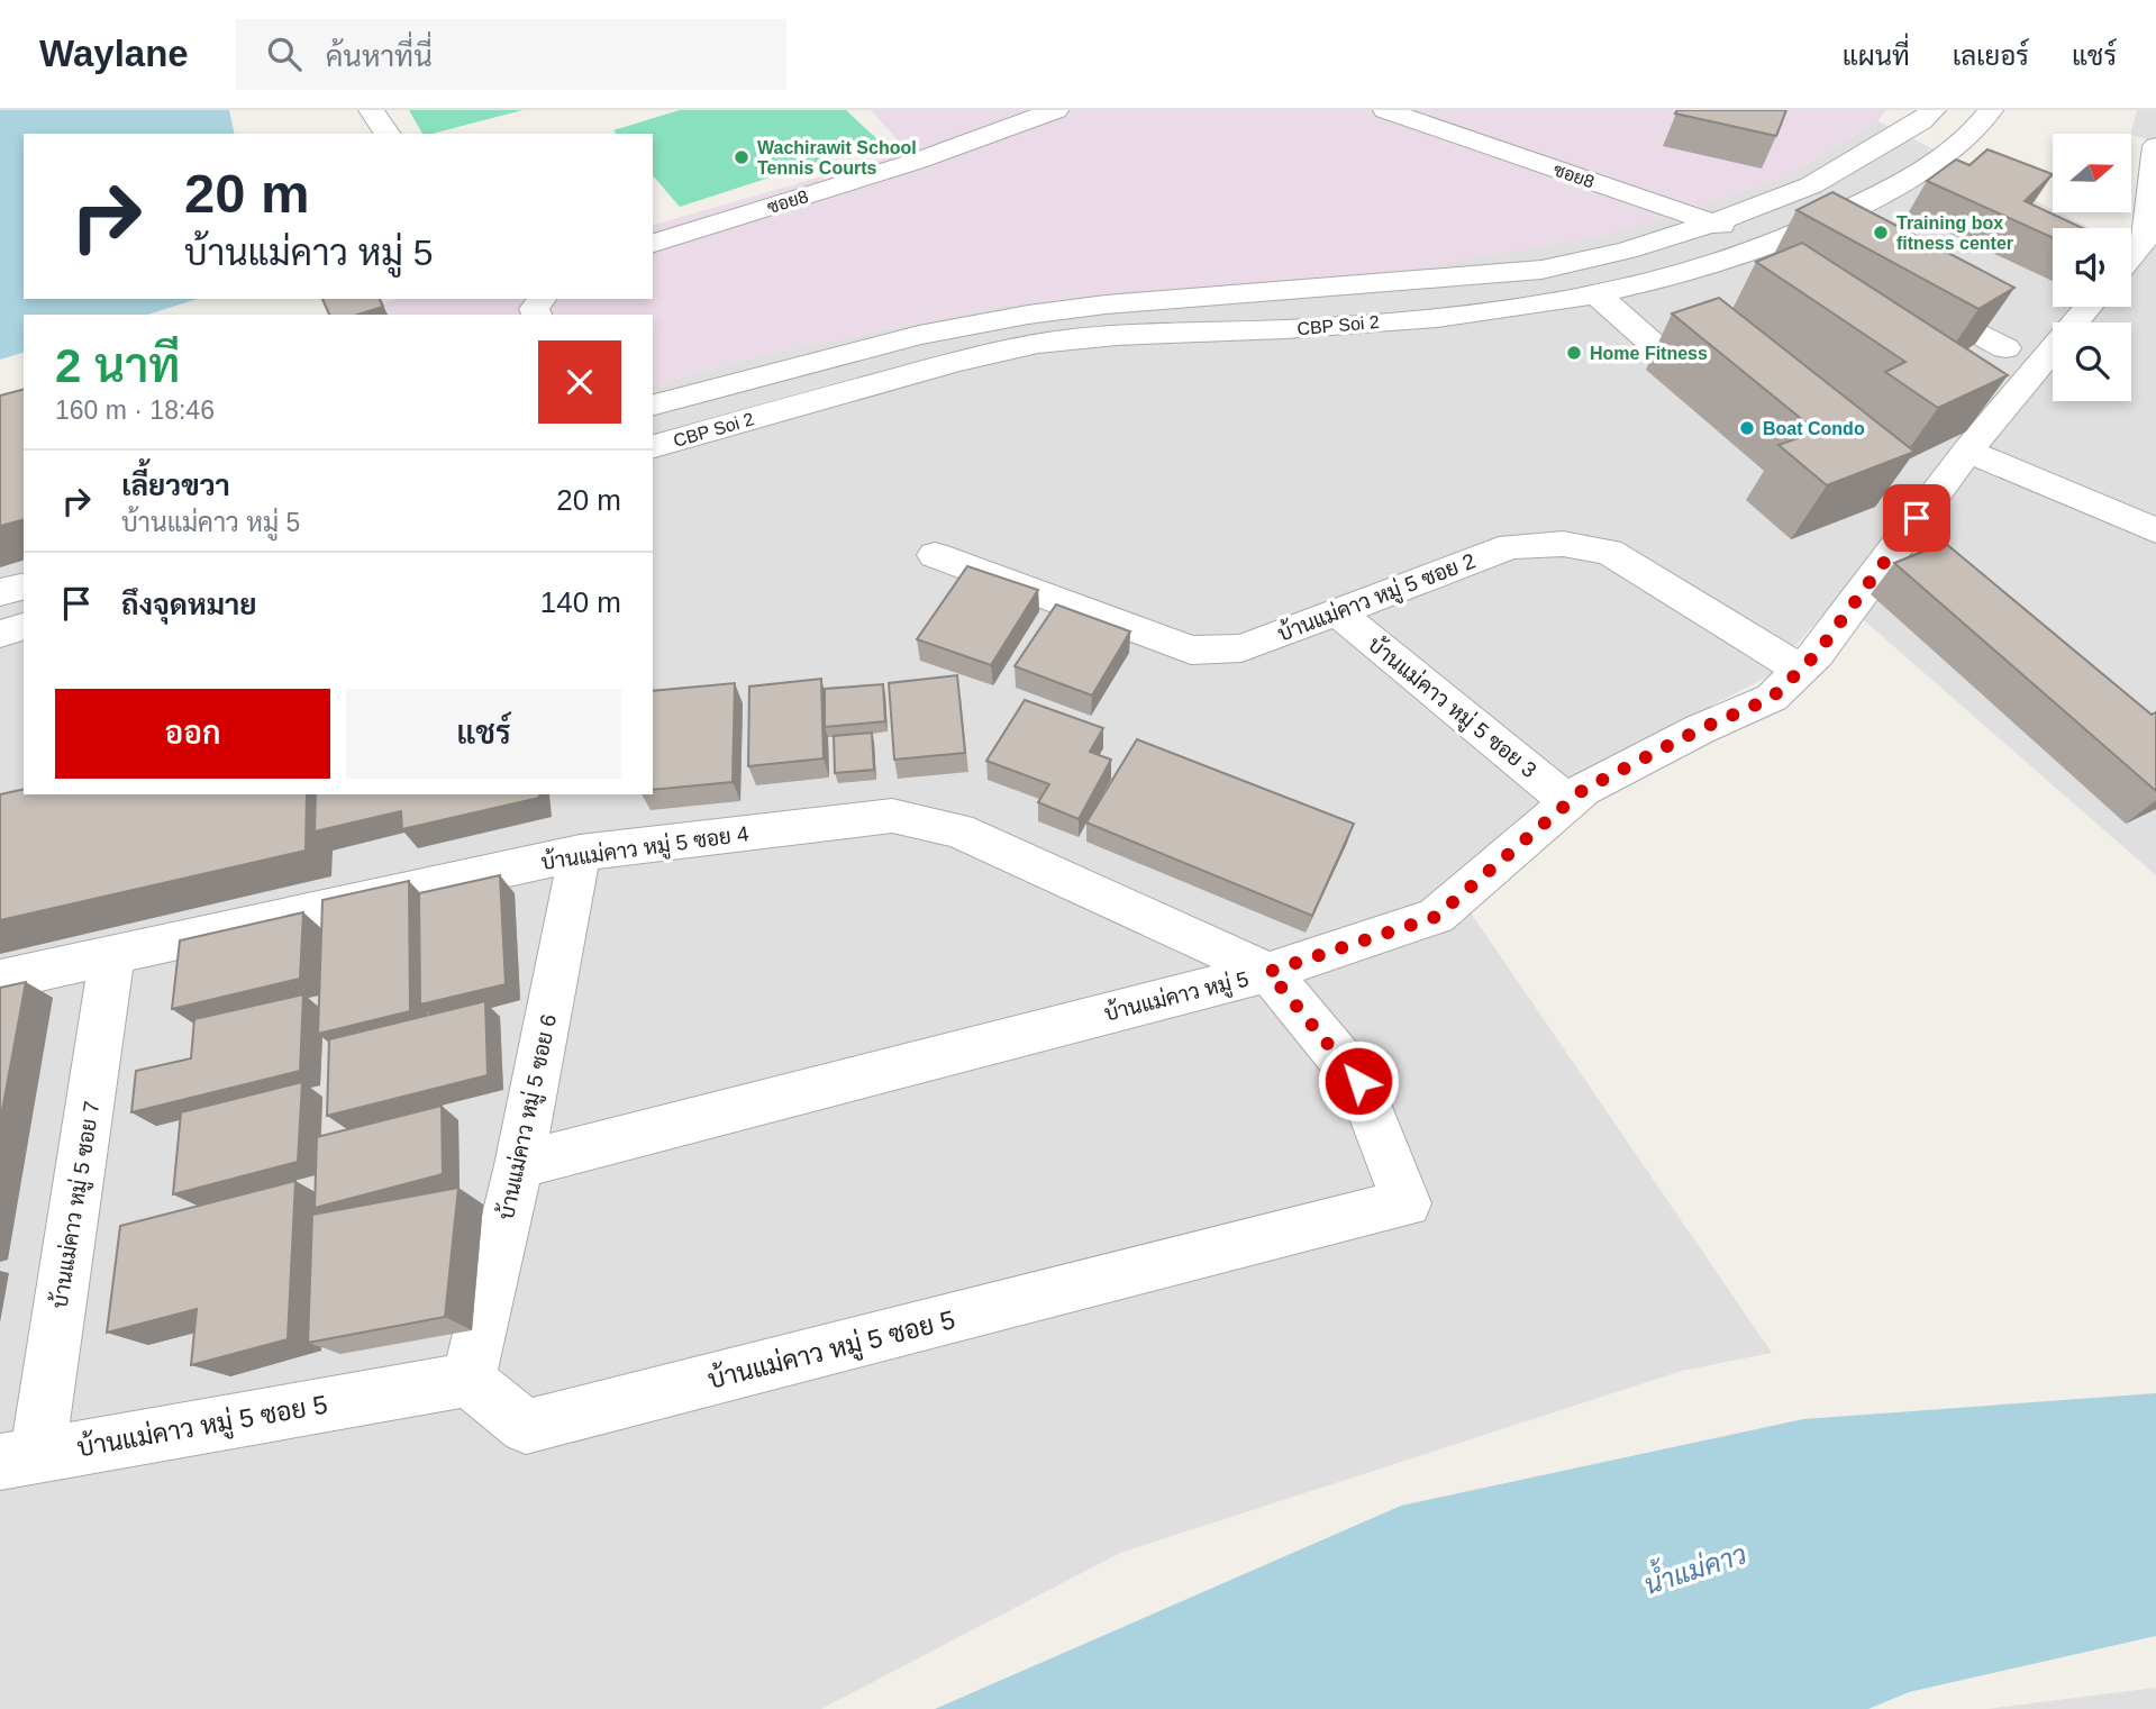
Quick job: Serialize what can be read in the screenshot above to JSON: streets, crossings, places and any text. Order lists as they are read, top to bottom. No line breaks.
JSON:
{"streets":{"street":["ซอย8","CBP Soi 2","บ้านแม่คาว หมู่ 5 ซอย 2","บ้านแม่คาว หมู่ 5 ซอย 3","บ้านแม่คาว หมู่ 5 ซอย 4","บ้านแม่คาว หมู่ 5","บ้านแม่คาว หมู่ 5 ซอย 6","บ้านแม่คาว หมู่ 5 ซอย 7","บ้านแม่คาว หมู่ 5 ซอย 5"]},"crossings":[["ซอย8","CBP Soi 2"],["บ้านแม่คาว หมู่ 5 ซอย 2","บ้านแม่คาว หมู่ 5 ซอย 3"],["บ้านแม่คาว หมู่ 5 ซอย 2","บ้านแม่คาว หมู่ 5"],["บ้านแม่คาว หมู่ 5 ซอย 3","บ้านแม่คาว หมู่ 5"],["บ้านแม่คาว หมู่ 5 ซอย 4","บ้านแม่คาว หมู่ 5"],["บ้านแม่คาว หมู่ 5 ซอย 4","บ้านแม่คาว หมู่ 5 ซอย 6"],["บ้านแม่คาว หมู่ 5 ซอย 4","บ้านแม่คาว หมู่ 5 ซอย 7"],["บ้านแม่คาว หมู่ 5 ซอย 4","บ้านแม่คาว หมู่ 5 ซอย 5"],["บ้านแม่คาว หมู่ 5","บ้านแม่คาว หมู่ 5 ซอย 6"],["บ้านแม่คาว หมู่ 5","บ้านแม่คาว หมู่ 5 ซอย 5"],["บ้านแม่คาว หมู่ 5 ซอย 6","บ้านแม่คาว หมู่ 5 ซอย 5"],["บ้านแม่คาว หมู่ 5 ซอย 7","บ้านแม่คาว หมู่ 5 ซอย 5"]],"water":["น้ำแม่คาว"],"places":["Wachirawit School Tennis Courts","Training box fitness center","Home Fitness","Boat Condo"],"north":"right","page":{"header":"Waylane","search":"ค้นหาที่นี่","nav":["แผนที่","เลเยอร์","แชร์"],"turn":["20 m","บ้านแม่คาว หมู่ 5"],"heading":["2 นาที","160 m · 18:46"],"list":[{"name":"เลี้ยวขวา","note":"บ้านแม่คาว หมู่ 5","value":"20 m"},{"name":"ถึงจุดหมาย","value":"140 m"}],"buttons":["ออก","แชร์"]}}
